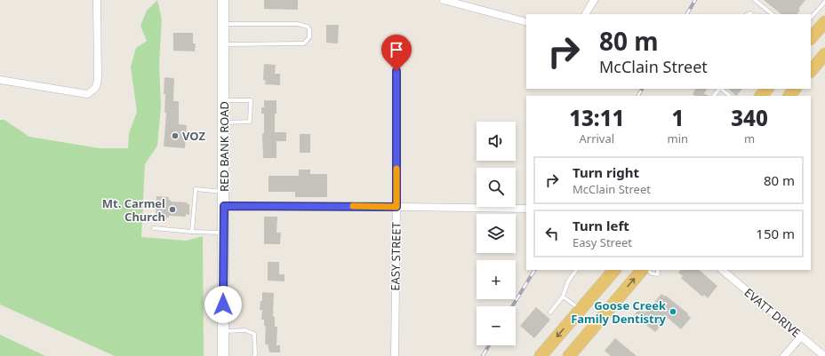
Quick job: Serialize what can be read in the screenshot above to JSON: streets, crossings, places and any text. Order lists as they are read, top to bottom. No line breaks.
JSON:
{"streets":{"main road":["RED BANK ROAD"],"street":["EASY STREET","EVATT DRIVE"]},"places":["VOZ","Mt. Carmel Church","Goose Creek Family Dentistry"],"page":{"turn":["80 m","McClain Street"],"eta":["13:11","Arrival","1","min","340","m"],"map_buttons":["+","−"],"list":[{"name":"Turn right","note":"McClain Street","value":"80 m"},{"name":"Turn left","note":"Easy Street","value":"150 m"}]}}
